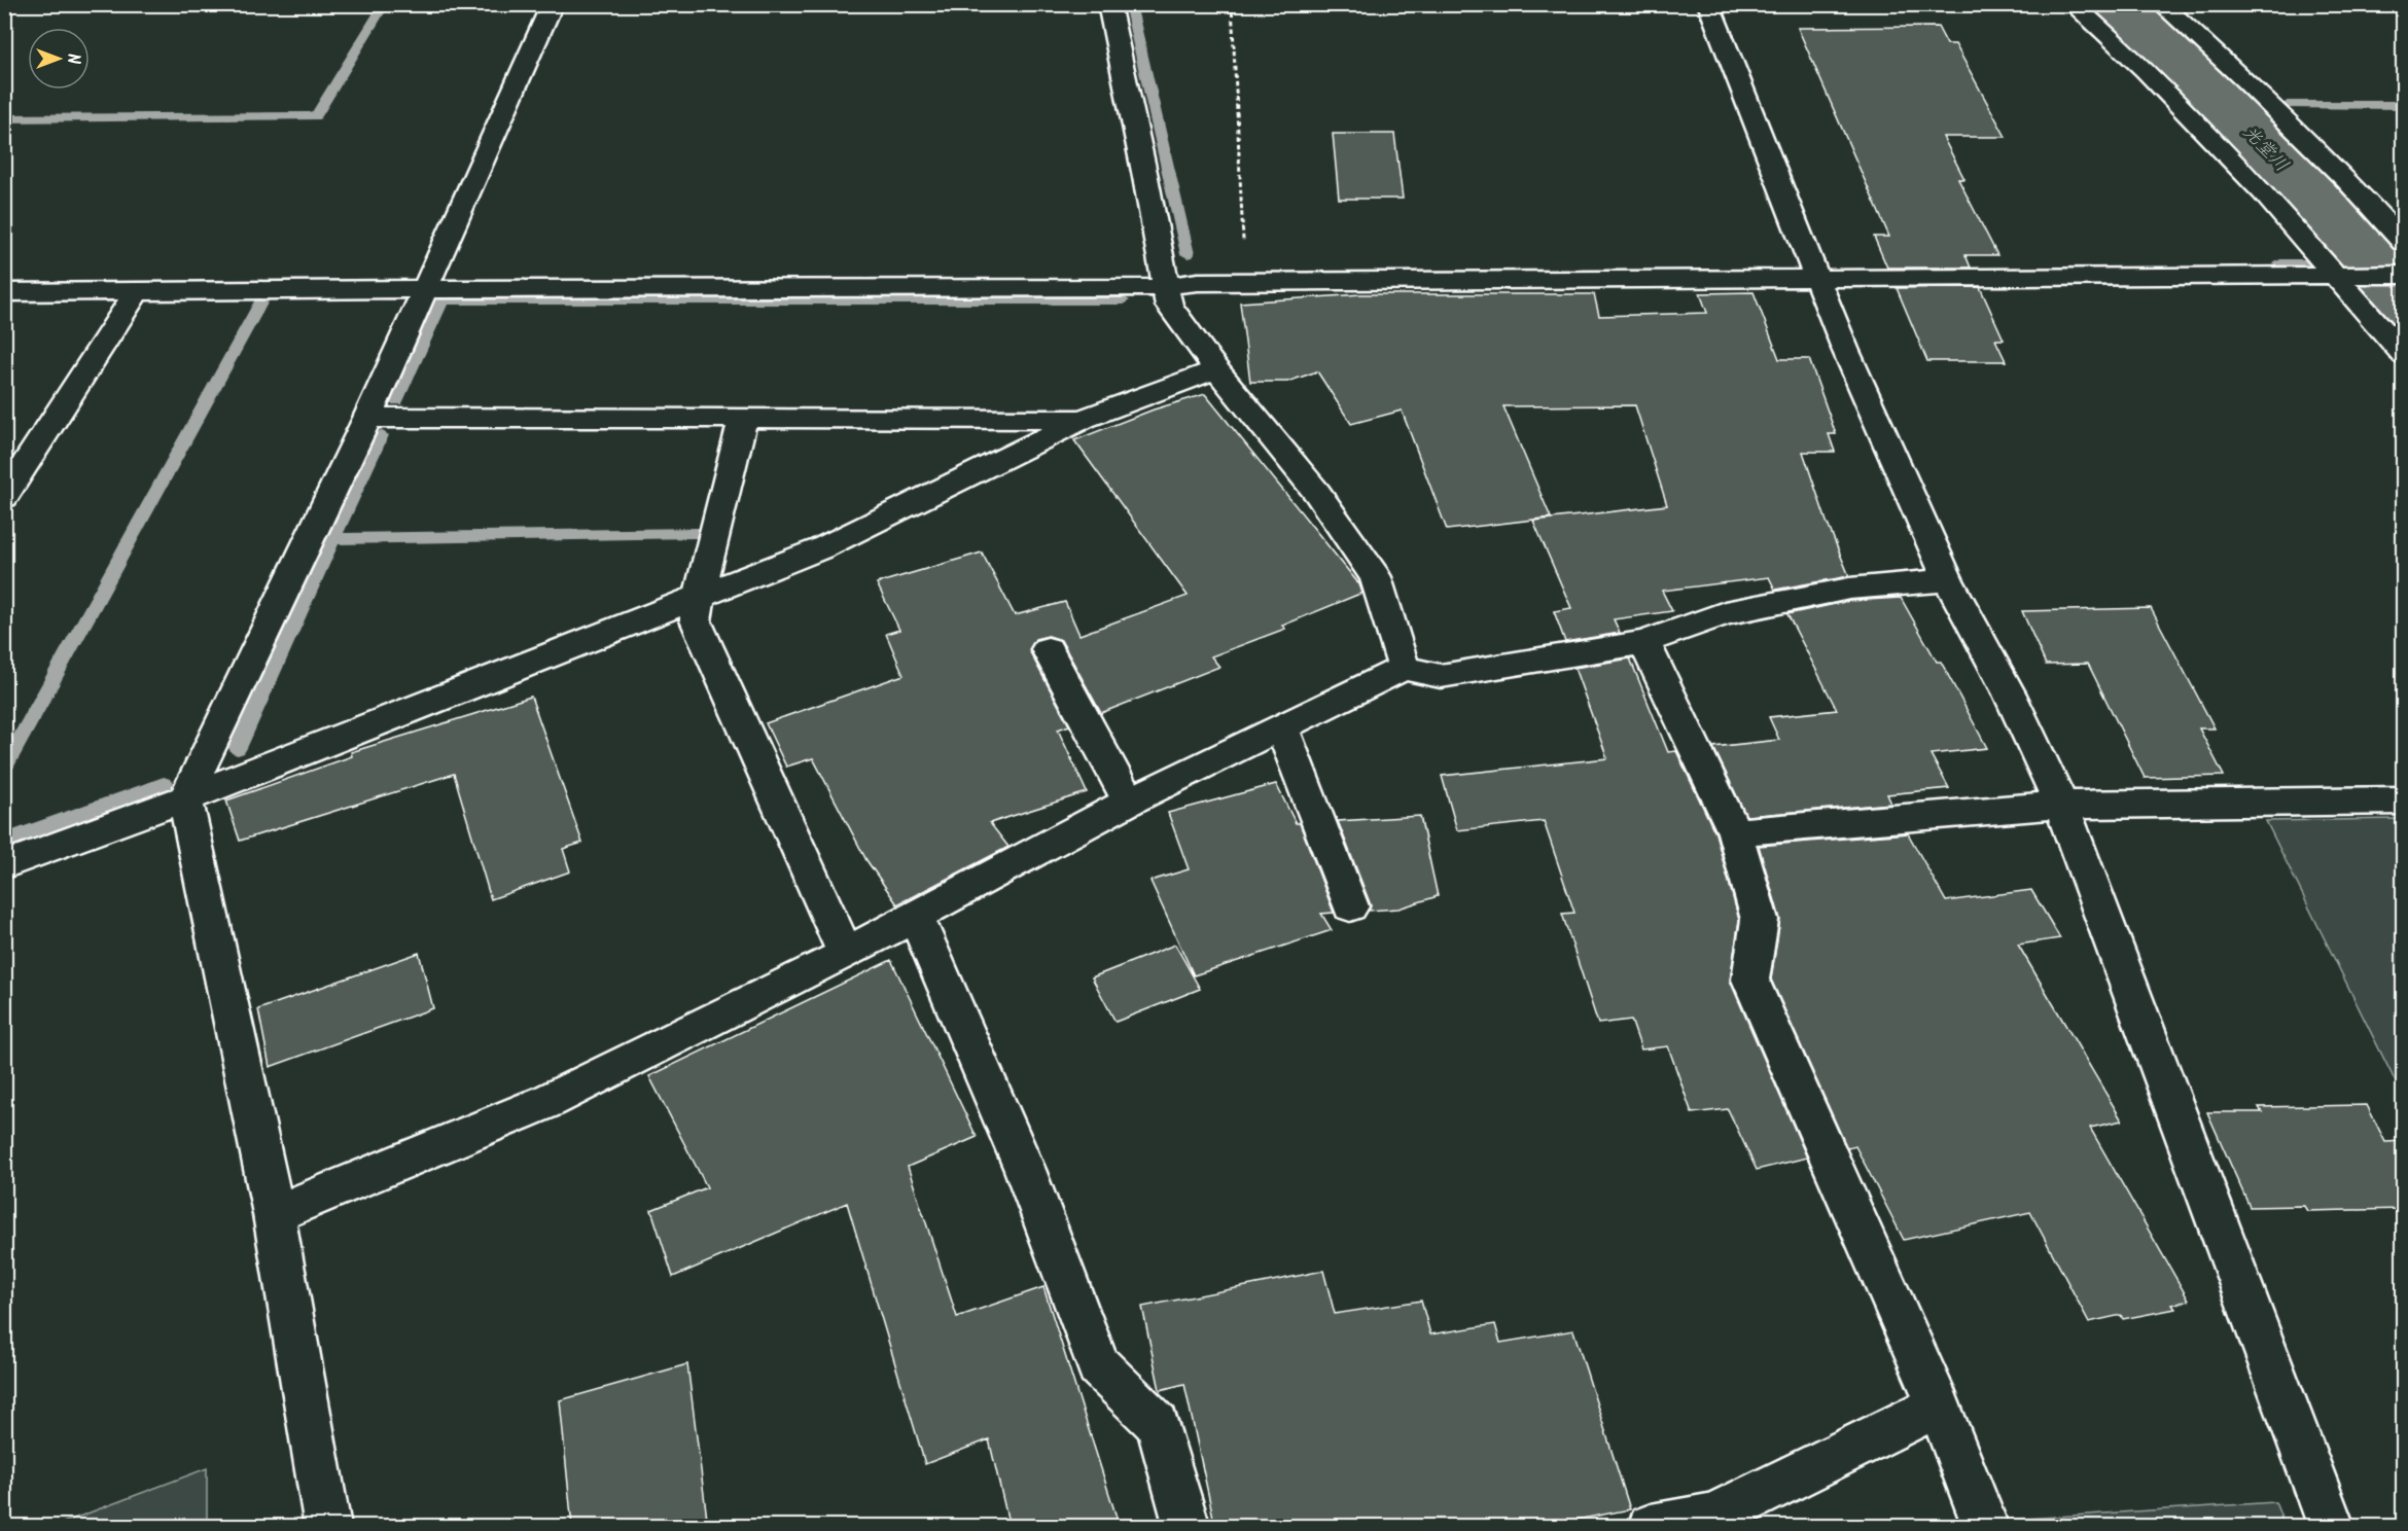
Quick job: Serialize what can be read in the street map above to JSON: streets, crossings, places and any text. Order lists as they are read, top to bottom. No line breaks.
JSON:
{"water":["光堂川"],"north":"right"}
